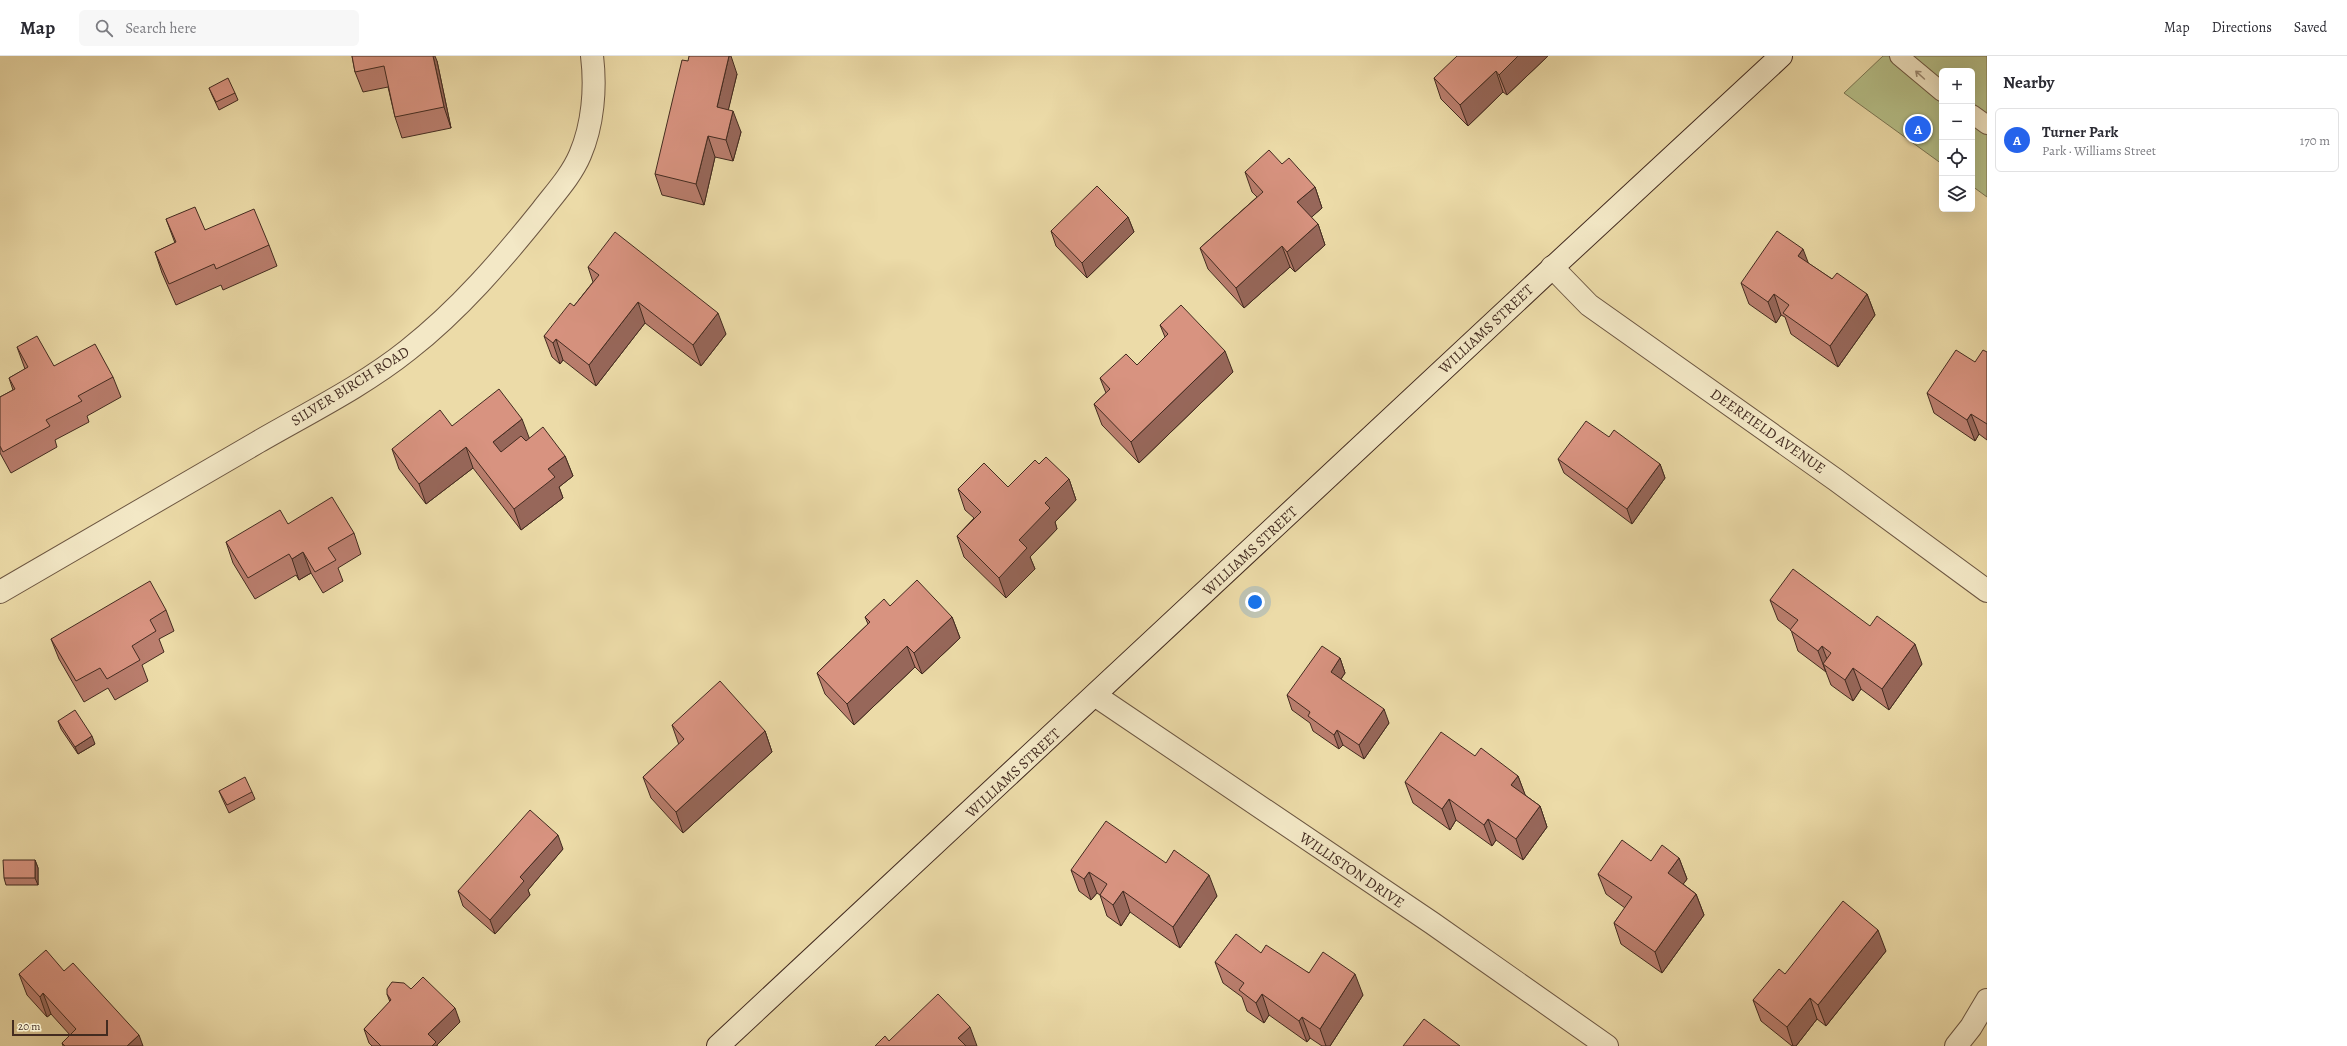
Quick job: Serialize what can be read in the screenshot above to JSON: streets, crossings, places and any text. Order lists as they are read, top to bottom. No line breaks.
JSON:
{"streets":{"street":["WILLIAMS STREET","SILVER BIRCH ROAD","DEERFIELD AVENUE","WILLISTON DRIVE"]},"crossings":[["WILLIAMS STREET","DEERFIELD AVENUE"],["WILLIAMS STREET","WILLISTON DRIVE"]],"scale_bar":"20 m","page":{"header":"Map","search":"Search here","nav":["Map","Directions","Saved"],"heading":"Nearby","map_buttons":["+","−"],"list":[{"mark":"A","name":"Turner Park","note":"Park · Williams Street","value":"170 m"}],"pins":"A","scale":"20 m"}}
